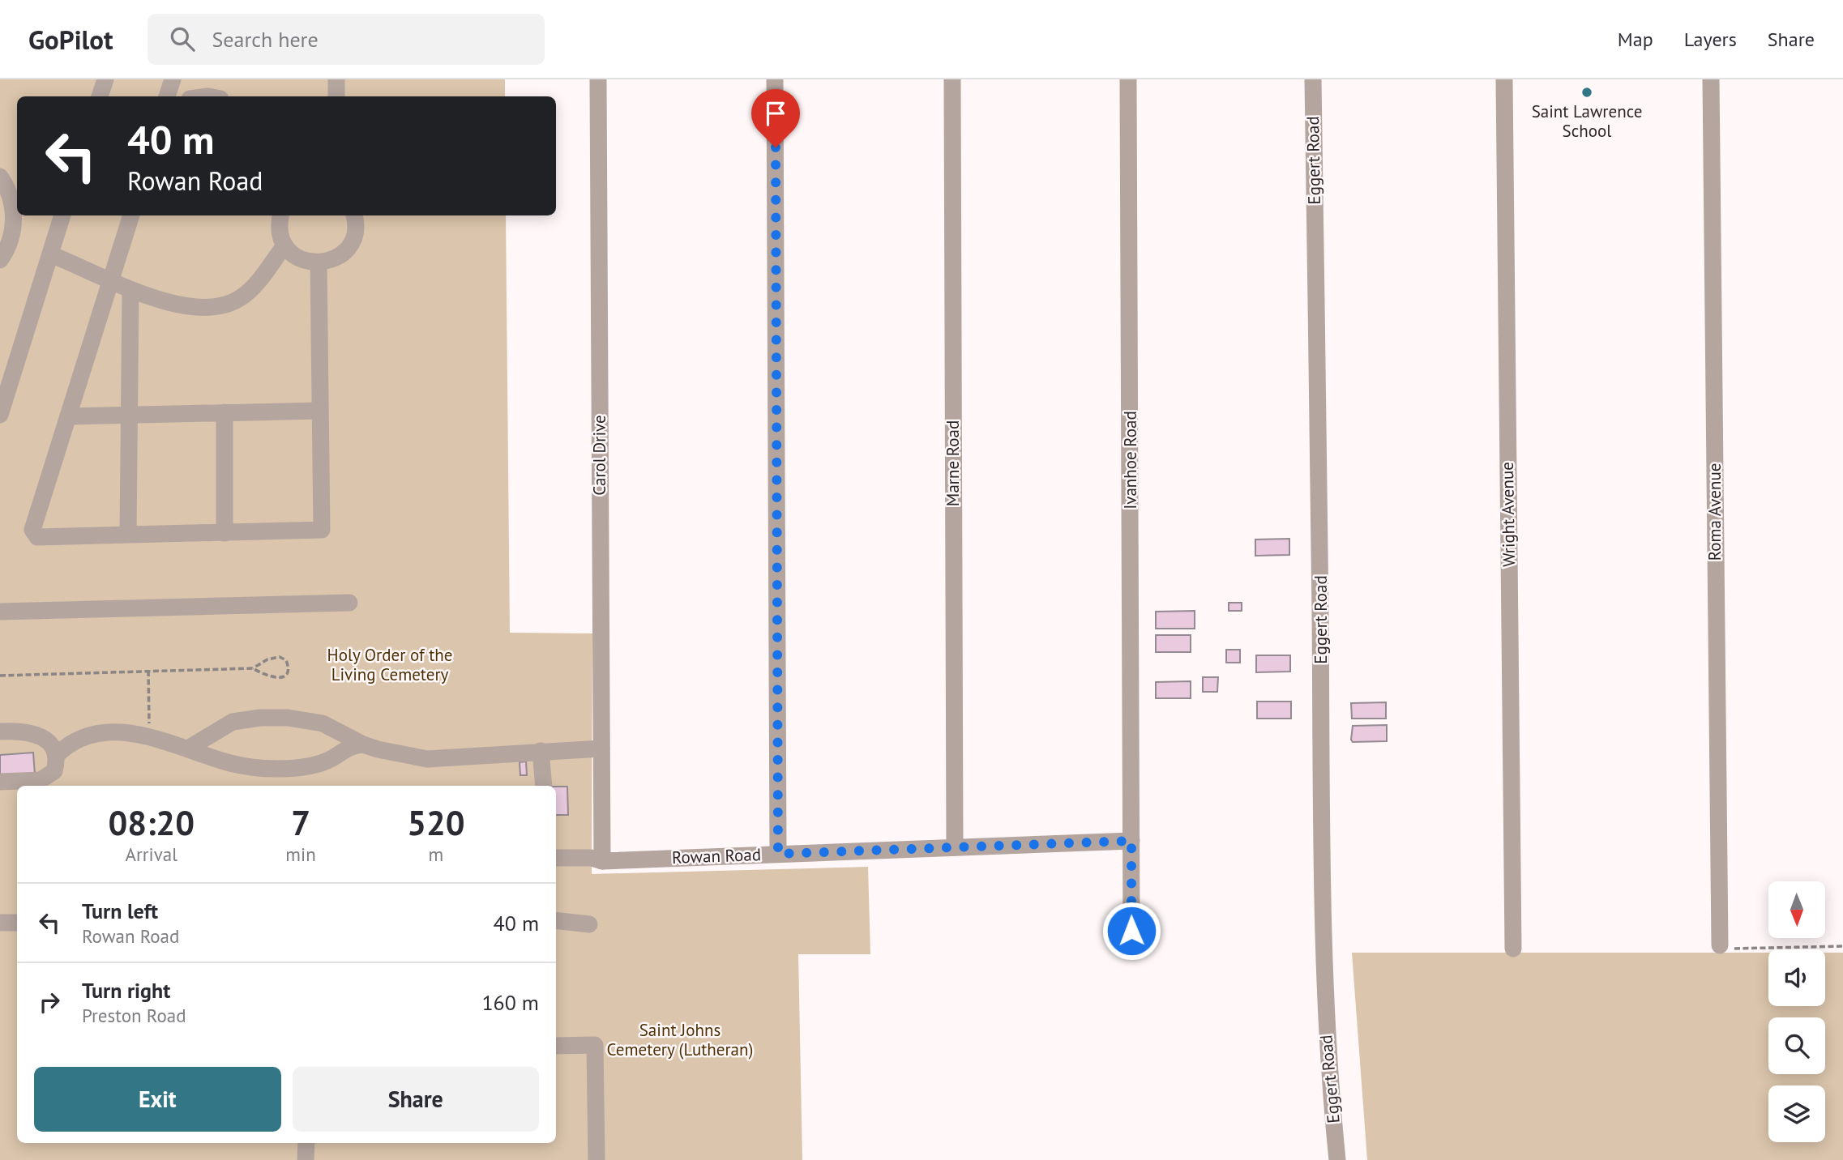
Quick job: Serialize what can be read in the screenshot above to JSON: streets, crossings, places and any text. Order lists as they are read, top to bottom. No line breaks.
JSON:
{"streets":{"street":["Eggert Road","Carol Drive","Ivanhoe Road","Marne Road","Roma Avenue","Wright Avenue","Rowan Road"]},"crossings":[["Carol Drive","Rowan Road"],["Ivanhoe Road","Rowan Road"],["Marne Road","Rowan Road"]],"parks":["Holy Order of the Living Cemetery","Saint Johns Cemetery (Lutheran)"],"places":["Saint Lawrence School"],"north":"bottom","page":{"header":"GoPilot","search":"Search here","nav":["Map","Layers","Share"],"turn":["40 m","Rowan Road"],"eta":["08:20","Arrival","7","min","520","m"],"list":[{"name":"Turn left","note":"Rowan Road","value":"40 m"},{"name":"Turn right","note":"Preston Road","value":"160 m"}],"buttons":["Exit","Share"]}}
